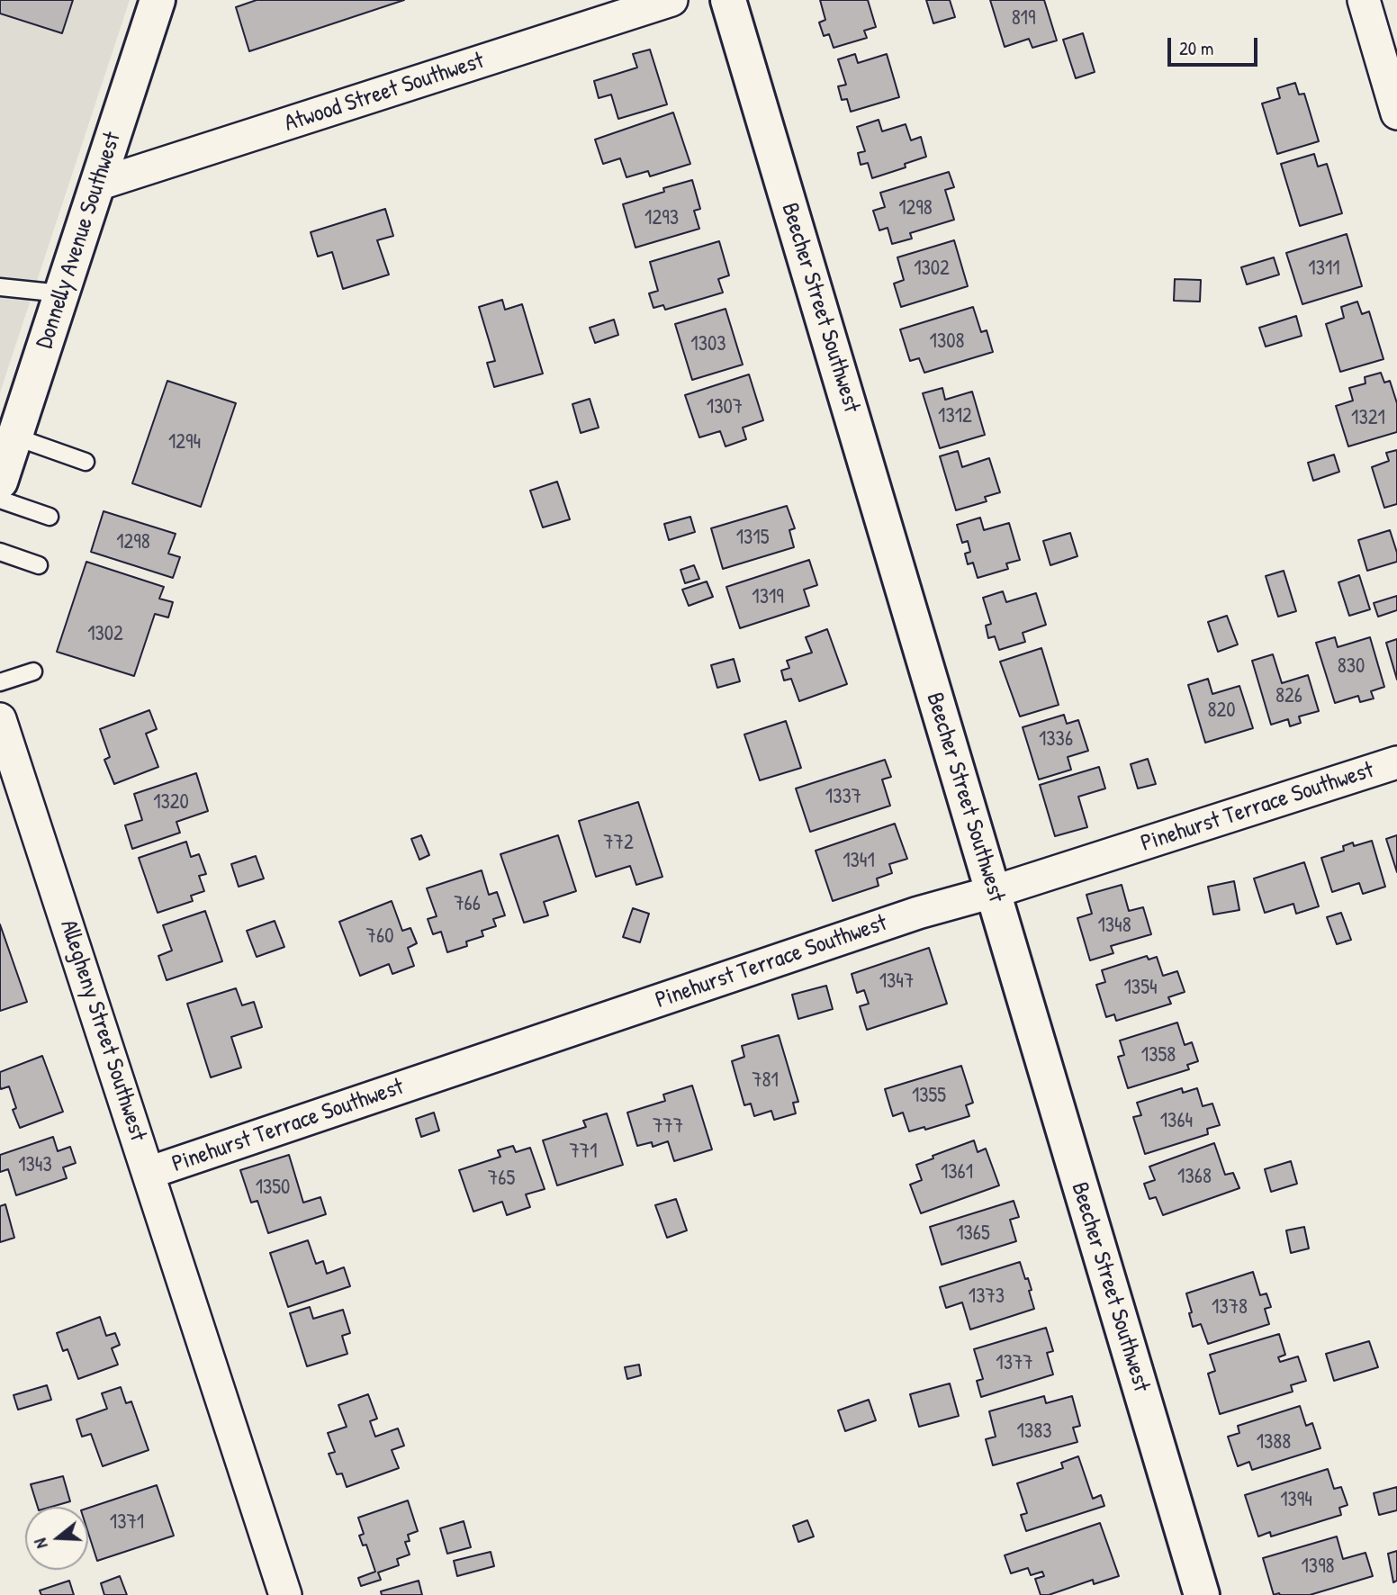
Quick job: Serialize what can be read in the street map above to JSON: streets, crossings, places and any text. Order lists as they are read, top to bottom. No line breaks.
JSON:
{"streets":{"street":["Atwood Street Southwest","Donnelly Avenue Southwest","Beecher Street Southwest","Pinehurst Terrace Southwest","Allegheny Street Southwest"]},"crossings":[["Atwood Street Southwest","Donnelly Avenue Southwest"],["Beecher Street Southwest","Pinehurst Terrace Southwest"],["Pinehurst Terrace Southwest","Allegheny Street Southwest"]],"house_numbers":["819","1298","1293","1302","1311","1308","1303","1307","1312","1321","1294","1315","1298","1319","1302","830","826","820","1336","1337","1320","772","1341","766","1348","760","1347","1354","1358","781","1355","1364","777","771","1343","1361","1368","765","1350","1365","1373","1378","1377","1383","1388","1394","1371","1398"],"scale_bar":"20 m","north":"left"}
